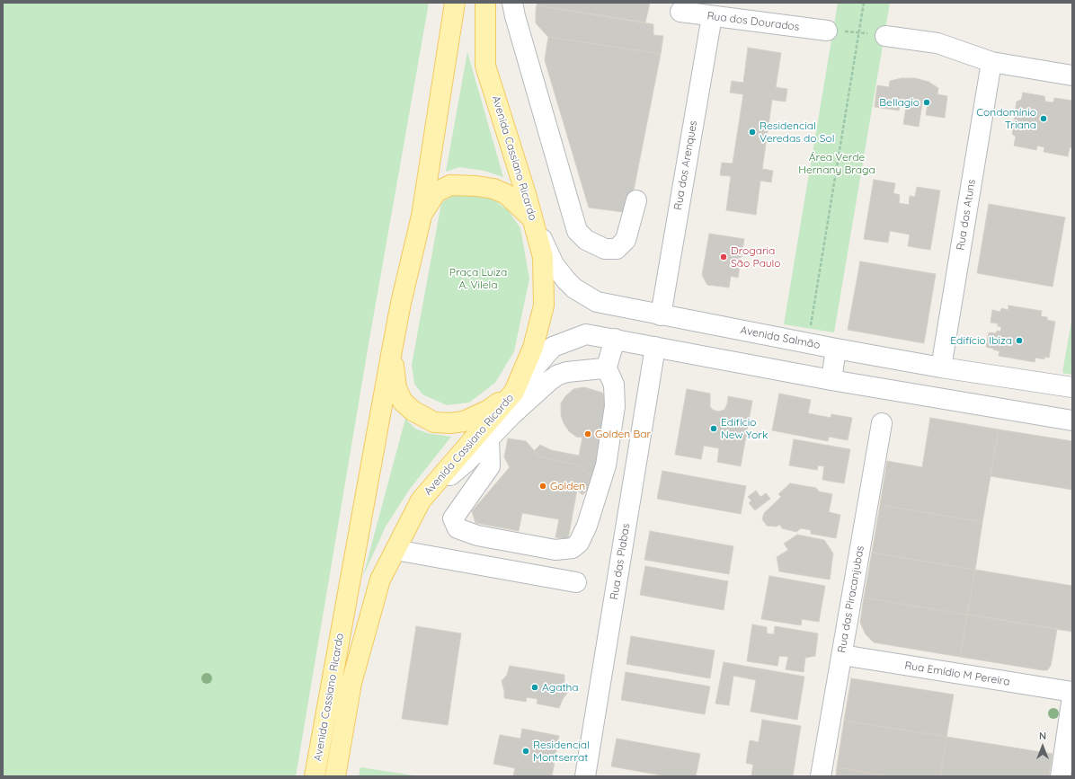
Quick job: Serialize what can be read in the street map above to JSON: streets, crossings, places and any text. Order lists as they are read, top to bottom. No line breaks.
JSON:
{"streets":{"main road":["Avenida Cassiano Ricardo"],"street":["Rua dos Dourados","Rua dos Arenques","Rua dos Atuns","Avenida Salmão","Rua das Piabas","Rua das Piracanjubas","Rua Emídio M Pereira"]},"crossings":[["Rua dos Dourados","Rua dos Arenques"],["Avenida Cassiano Ricardo","Avenida Salmão"],["Rua dos Arenques","Avenida Salmão"],["Rua dos Atuns","Avenida Salmão"],["Rua das Piracanjubas","Rua Emídio M Pereira"]],"parks":["Área Verde Hernany Braga","Praça Luiza A. Vilela"],"places":["Bellagio","Condomínio Triana","Residencial Veredas do Sol","Drogaria São Paulo","Edifício Ibiza","Edifício New York","Golden Bar","Golden","Agatha","Residencial Montserrat"],"north":"top"}
